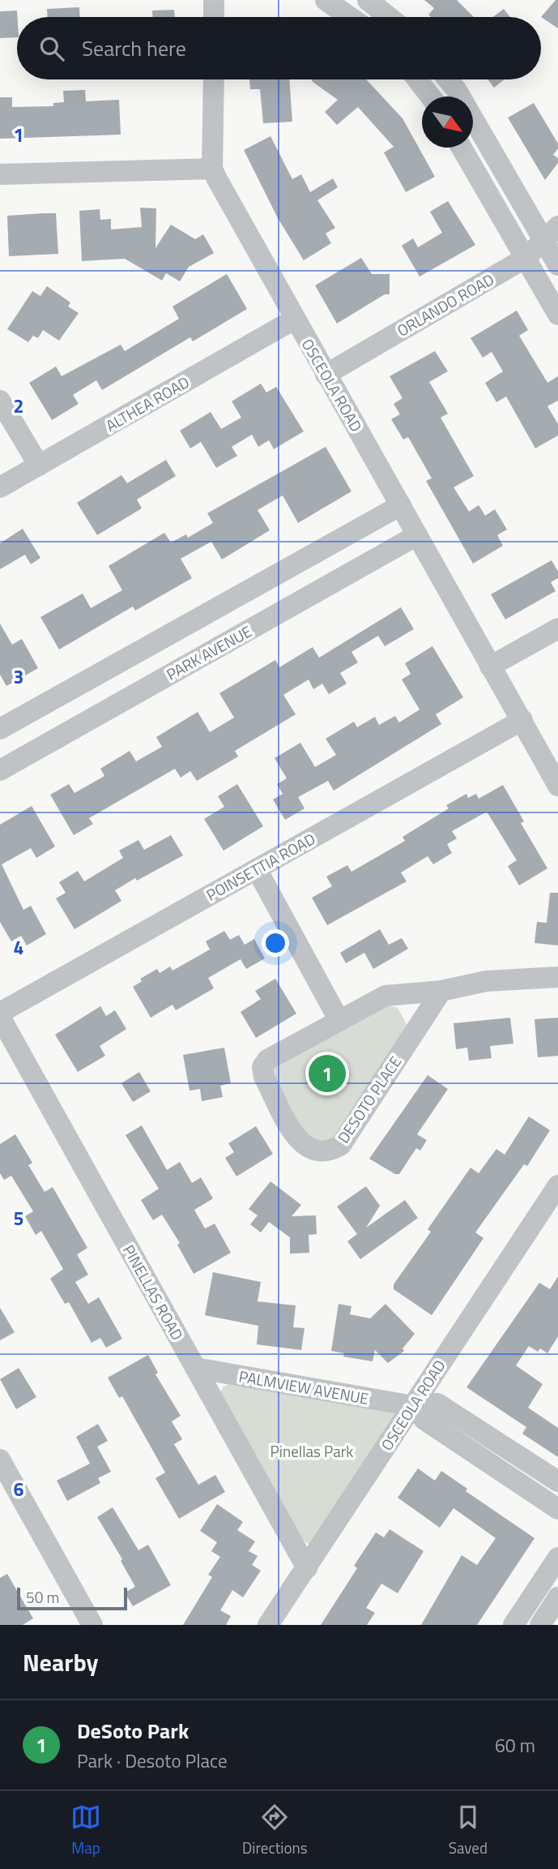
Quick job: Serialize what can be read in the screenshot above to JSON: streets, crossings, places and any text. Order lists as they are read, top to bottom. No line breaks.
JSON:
{"streets":{"street":["ORLANDO ROAD","OSCEOLA ROAD","ALTHEA ROAD","PARK AVENUE","POINSETTIA ROAD","DESOTO PLACE","PINELLAS ROAD","PALMVIEW AVENUE"]},"crossings":[["ORLANDO ROAD","OSCEOLA ROAD"],["OSCEOLA ROAD","ALTHEA ROAD"],["OSCEOLA ROAD","PARK AVENUE"],["OSCEOLA ROAD","POINSETTIA ROAD"],["OSCEOLA ROAD","PINELLAS ROAD"],["OSCEOLA ROAD","PALMVIEW AVENUE"],["POINSETTIA ROAD","PINELLAS ROAD"],["PINELLAS ROAD","PALMVIEW AVENUE"]],"parks":["Pinellas Park"],"scale_bar":"50 m","north":"bottom right","page":{"search":"Search here","pins":"1","scale":"50 m","heading":"Nearby","list":[{"mark":"1","name":"DeSoto Park","note":"Park · Desoto Place","value":"60 m"}],"nav":["Map","Directions","Saved"]},"grid":{"rows":["1","2","3","4","5","6"]}}
